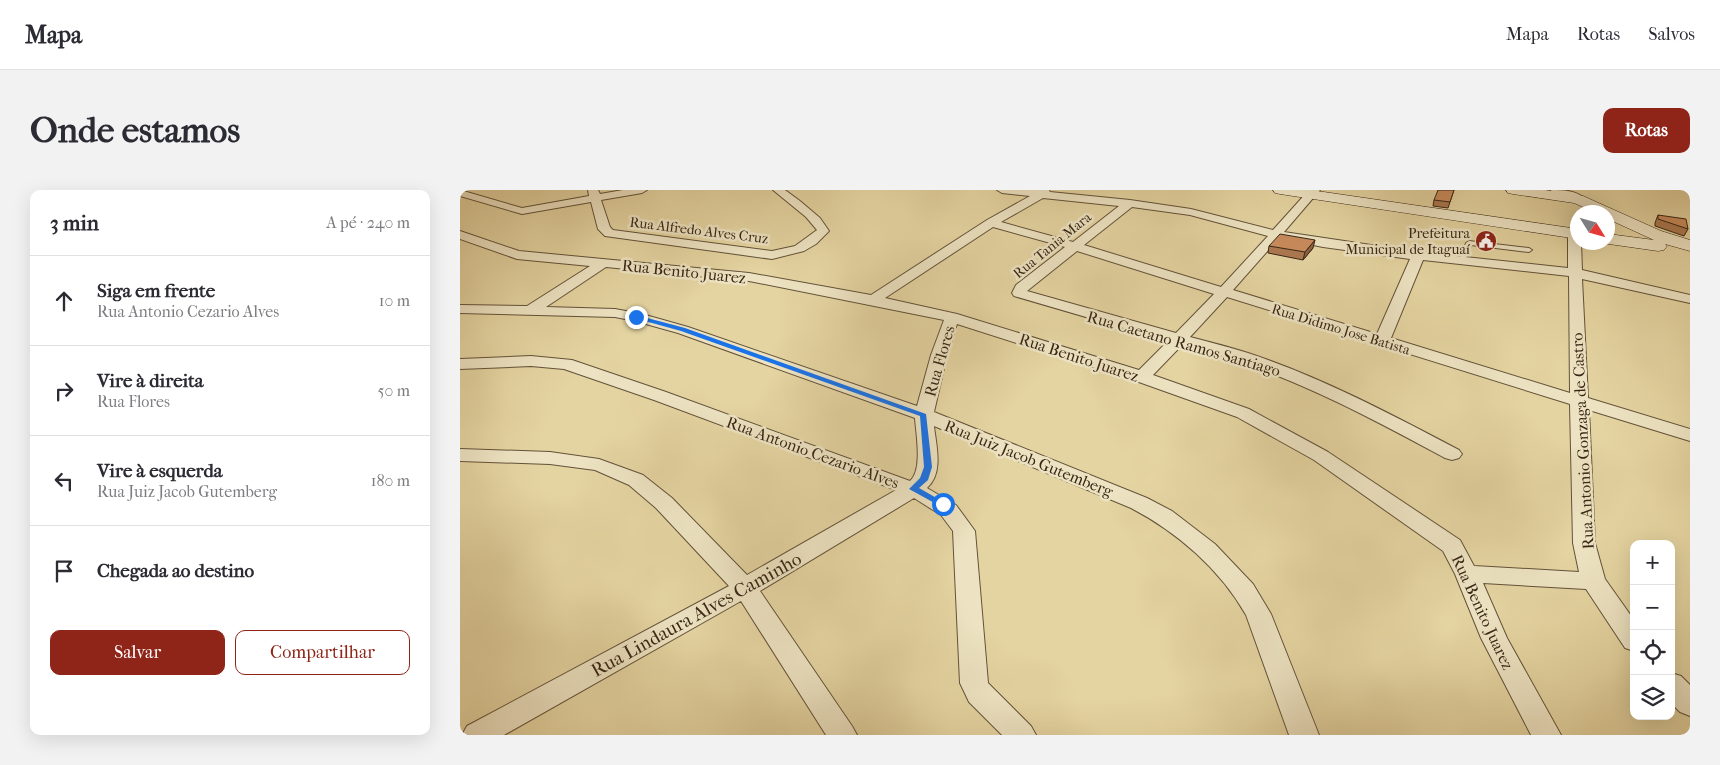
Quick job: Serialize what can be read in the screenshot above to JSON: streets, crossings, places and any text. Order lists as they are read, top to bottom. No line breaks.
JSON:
{"streets":{"street":["Rua Alfredo Alves Cruz","Rua Tania Mara","Rua Benito Juarez","Rua Didimo Jose Batista","Rua Caetano Ramos Santiago","Rua Flores","Rua Antonio Gonzaga de Castro","Rua Antonio Cezario Alves","Rua Juiz Jacob Gutemberg","Rua Lindaura Alves Caminho"]},"crossings":[["Rua Tania Mara","Rua Didimo Jose Batista"],["Rua Tania Mara","Rua Caetano Ramos Santiago"],["Rua Benito Juarez","Rua Flores"],["Rua Didimo Jose Batista","Rua Antonio Gonzaga de Castro"],["Rua Flores","Rua Antonio Cezario Alves"],["Rua Flores","Rua Juiz Jacob Gutemberg"],["Rua Flores","Rua Lindaura Alves Caminho"],["Rua Antonio Cezario Alves","Rua Lindaura Alves Caminho"]],"places":{"public building":["Prefeitura Municipal de Itaguaí"]},"north":"bottom right","page":{"header":"Mapa","nav":["Mapa","Rotas","Salvos"],"buttons":["Rotas",["Salvar","Compartilhar"]],"title":"Onde estamos","heading":["3 min","A pé · 240 m"],"list":[["Siga em frente","Rua Antonio Cezario Alves","10 m"],["Vire à direita","Rua Flores","50 m"],["Vire à esquerda","Rua Juiz Jacob Gutemberg","180 m"],"Chegada ao destino"],"map_buttons":["+","−"]}}
